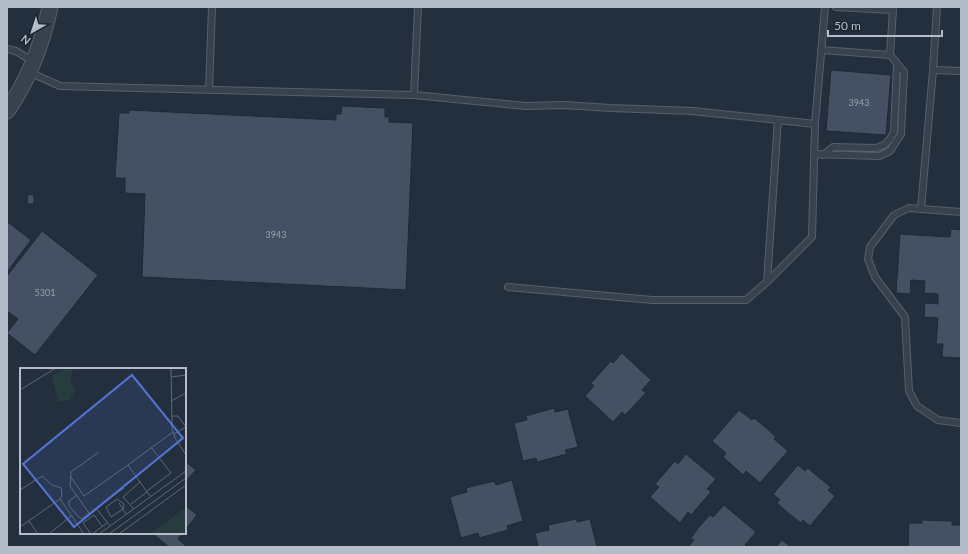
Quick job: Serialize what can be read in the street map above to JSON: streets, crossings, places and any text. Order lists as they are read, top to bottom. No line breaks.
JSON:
{"house_numbers":["3943","3943","5301"],"scale_bar":"50 m","north":"bottom left"}
